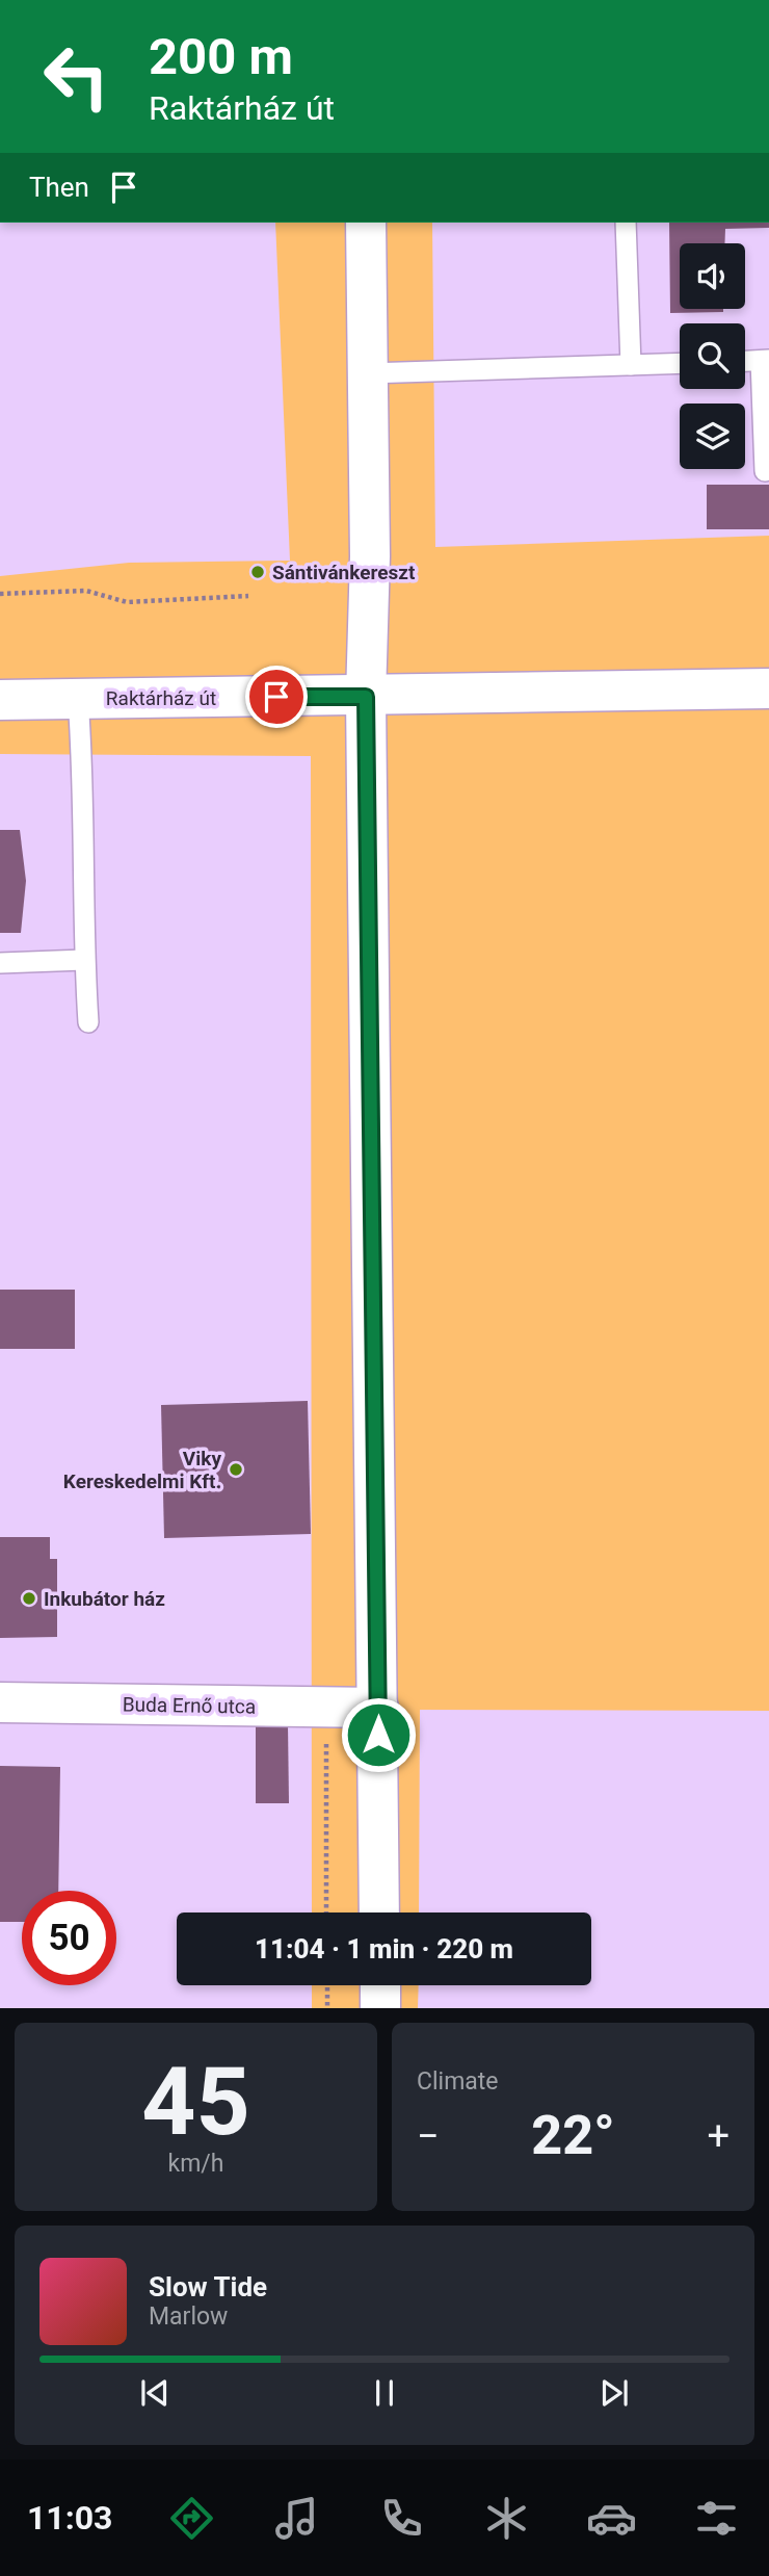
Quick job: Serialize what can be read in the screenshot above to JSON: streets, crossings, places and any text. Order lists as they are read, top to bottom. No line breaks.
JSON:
{"streets":{"main road":["Raktárház út","Buda Ernő utca"]},"places":["Sántivánkereszt","Viky Kereskedelmi Kft.","Inkubátor ház"],"page":{"turn":["200 m","Raktárház út"],"then":"Then","limit":"50","trip":"11:04 · 1 min · 220 m","tile":[["45","km/h"],"Climate"],"heat":["−","22°","+"],"song":["Slow Tide","Marlow"],"tabs":"11:03"}}
